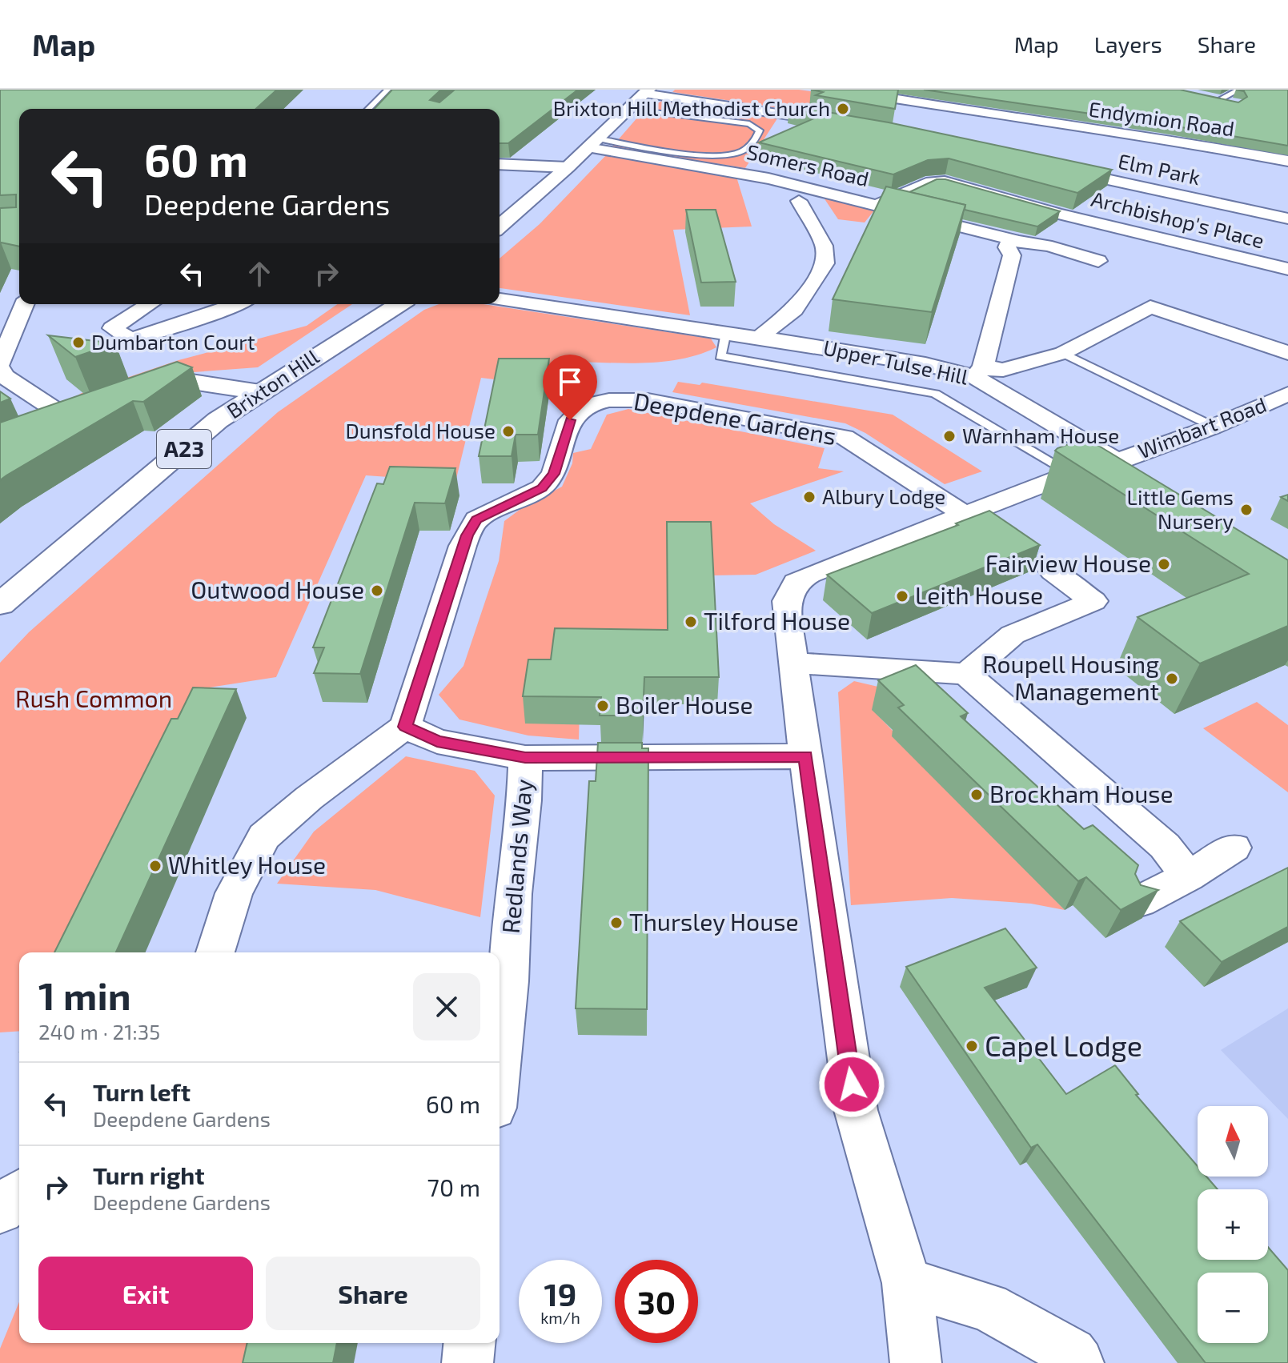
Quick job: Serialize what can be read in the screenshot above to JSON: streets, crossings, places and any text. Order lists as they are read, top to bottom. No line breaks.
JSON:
{"streets":{"main road":["Brixton Hill","A23"],"street":["Endymion Road","Somers Road","Elm Park","Archbishop's Place","Upper Tulse Hill","Deepdene Gardens","Wimbart Road","Redlands Way"]},"crossings":[["Somers Road","Archbishop's Place"],["Upper Tulse Hill","Wimbart Road"],["Deepdene Gardens","Wimbart Road"]],"parks":["Rush Common"],"places":["Brixton Hill Methodist Church","Dumbarton Court","Dunsfold House","Warnham House","Albury Lodge","Little Gems Nursery","Fairview House","Outwood House","Leith House","Tilford House","Roupell Housing Management","Boiler House","Brockham House","Whitley House","Thursley House","Capel Lodge"],"north":"top","page":{"header":"Map","nav":["Map","Layers","Share"],"turn":["60 m","Deepdene Gardens"],"heading":["1 min","240 m · 21:35"],"list":[{"name":"Turn left","note":"Deepdene Gardens","value":"60 m"},{"name":"Turn right","note":"Deepdene Gardens","value":"70 m"}],"map_buttons":["+","−"],"buttons":["Exit","Share"],"speed":"19 km/h","limit":"30"}}
